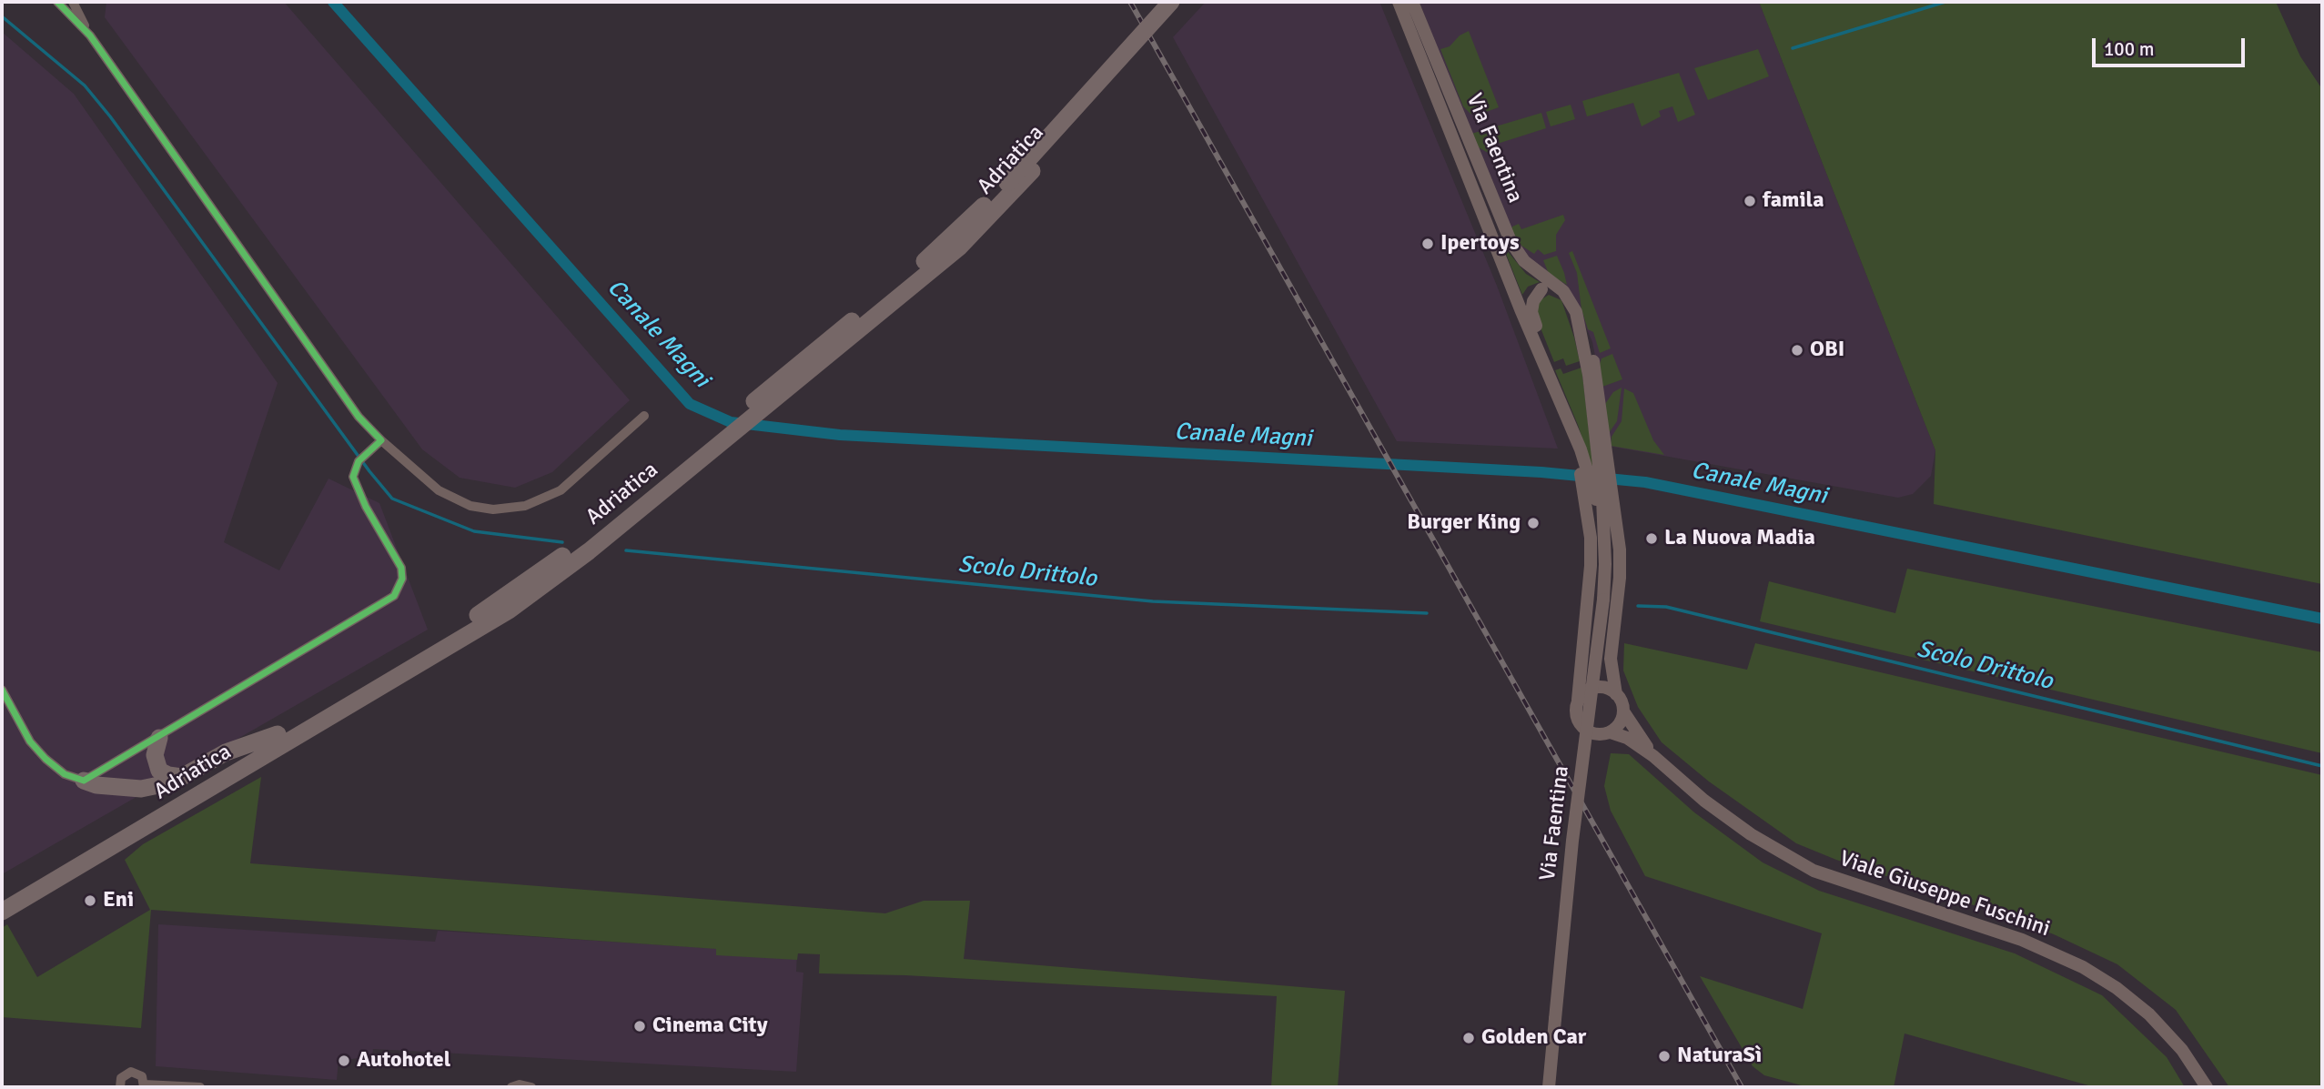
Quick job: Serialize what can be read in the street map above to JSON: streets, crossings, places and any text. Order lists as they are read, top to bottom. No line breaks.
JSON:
{"streets":{"highway":["Adriatica"],"main road":["Via Faentina","Viale Giuseppe Fuschini"]},"water":["Canale Magni","Scolo Drittolo"],"places":["famila","Ipertoys","OBI","Burger King","La Nuova Madia","Eni","Cinema City","Golden Car","NaturaSì","Autohotel"],"scale_bar":"100 m"}
